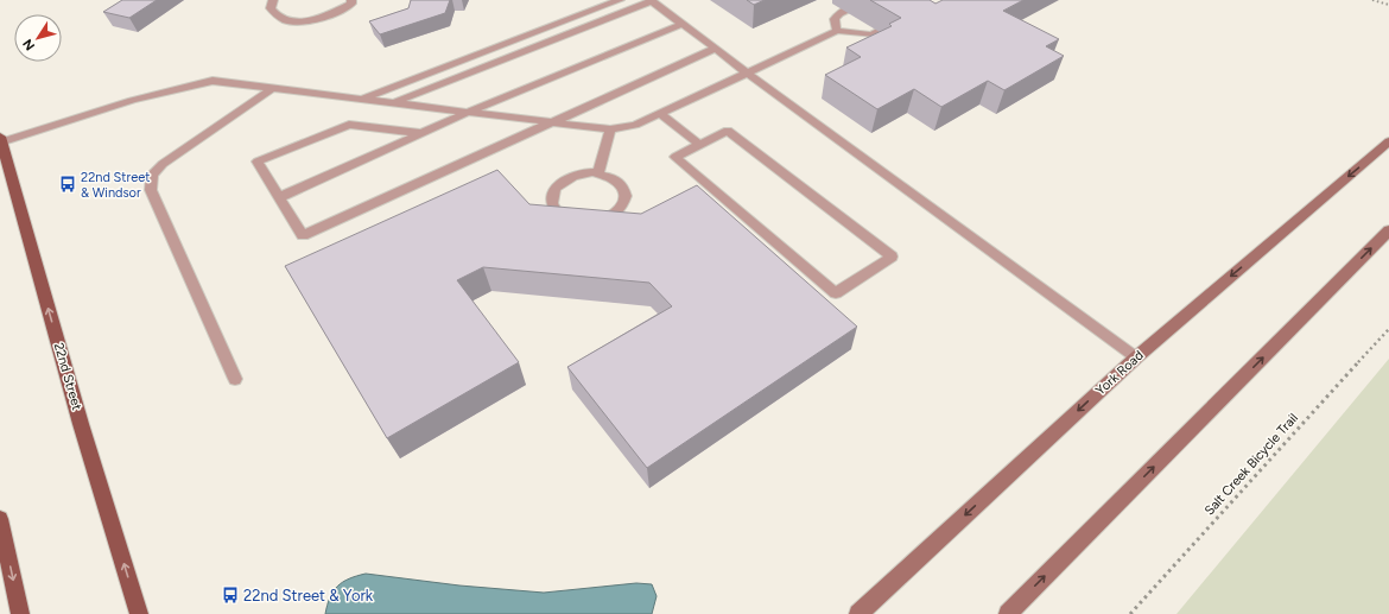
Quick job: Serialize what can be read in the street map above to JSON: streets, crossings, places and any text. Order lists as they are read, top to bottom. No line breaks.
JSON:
{"streets":{"main road":["York Road","22nd Street"],"path":["Salt Creek Bicycle Trail"]},"one_way":["22nd Street"],"places":{"bus stop":["22nd Street & Windsor","22nd Street & York"]},"north":"bottom left"}
